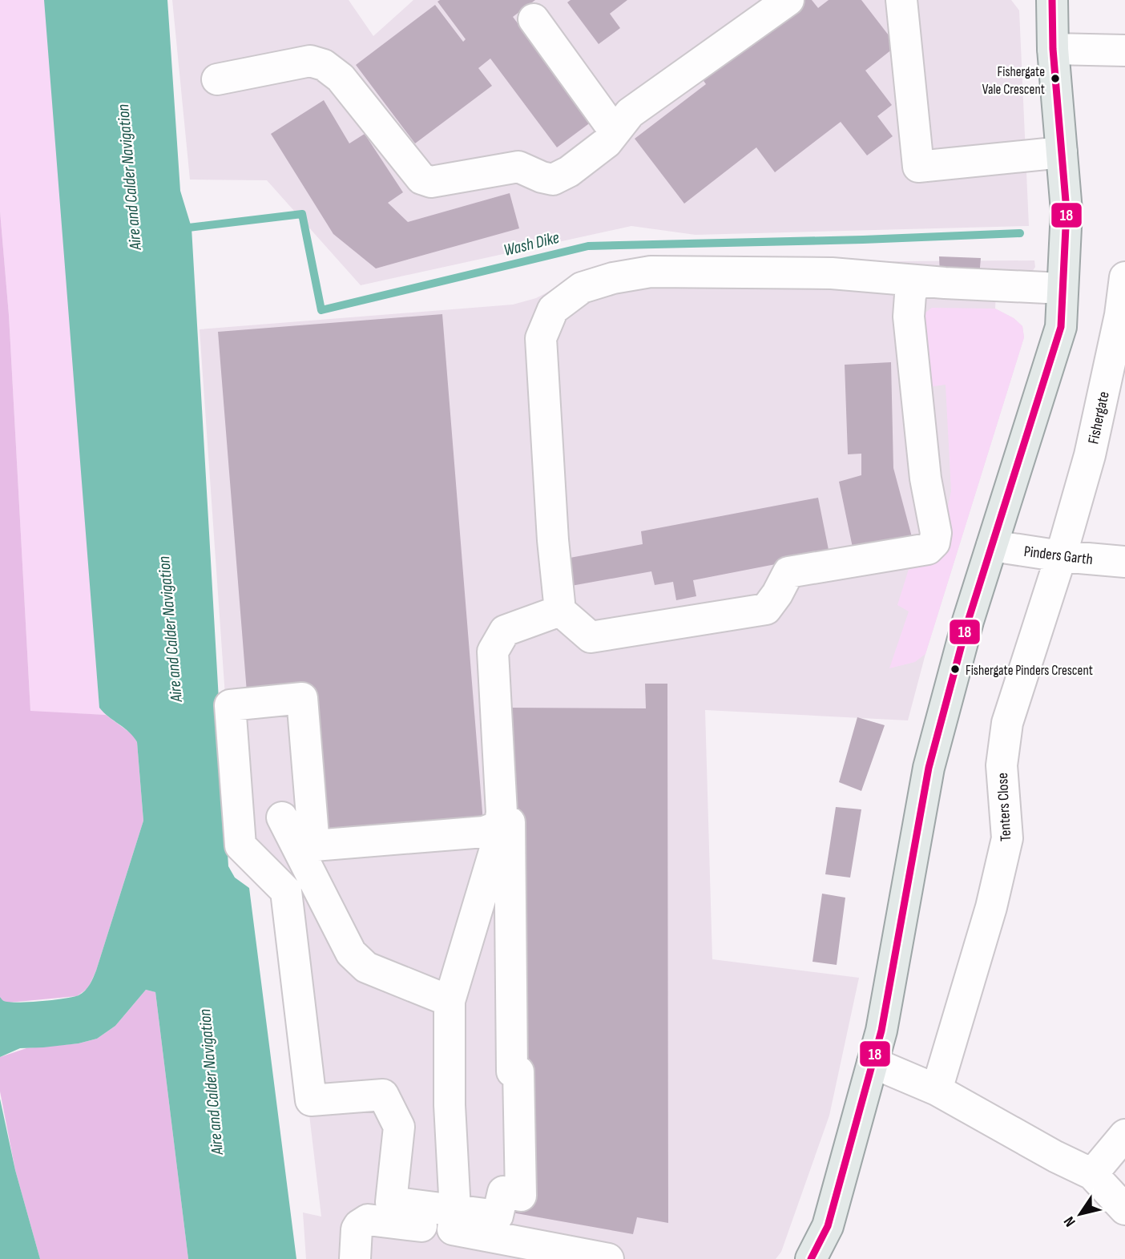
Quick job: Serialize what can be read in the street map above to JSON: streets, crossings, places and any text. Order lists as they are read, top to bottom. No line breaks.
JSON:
{"streets":{"street":["Fishergate","Pinders Garth","Tenters Close"]},"crossings":[["Fishergate","Pinders Garth"],["Fishergate","Tenters Close"],["Pinders Garth","Tenters Close"]],"water":["Aire and Calder Navigation","Wash Dike"],"places":["Fishergate Vale Crescent","Fishergate Pinders Crescent"],"lines":["transit line 18"],"north":"bottom left"}
